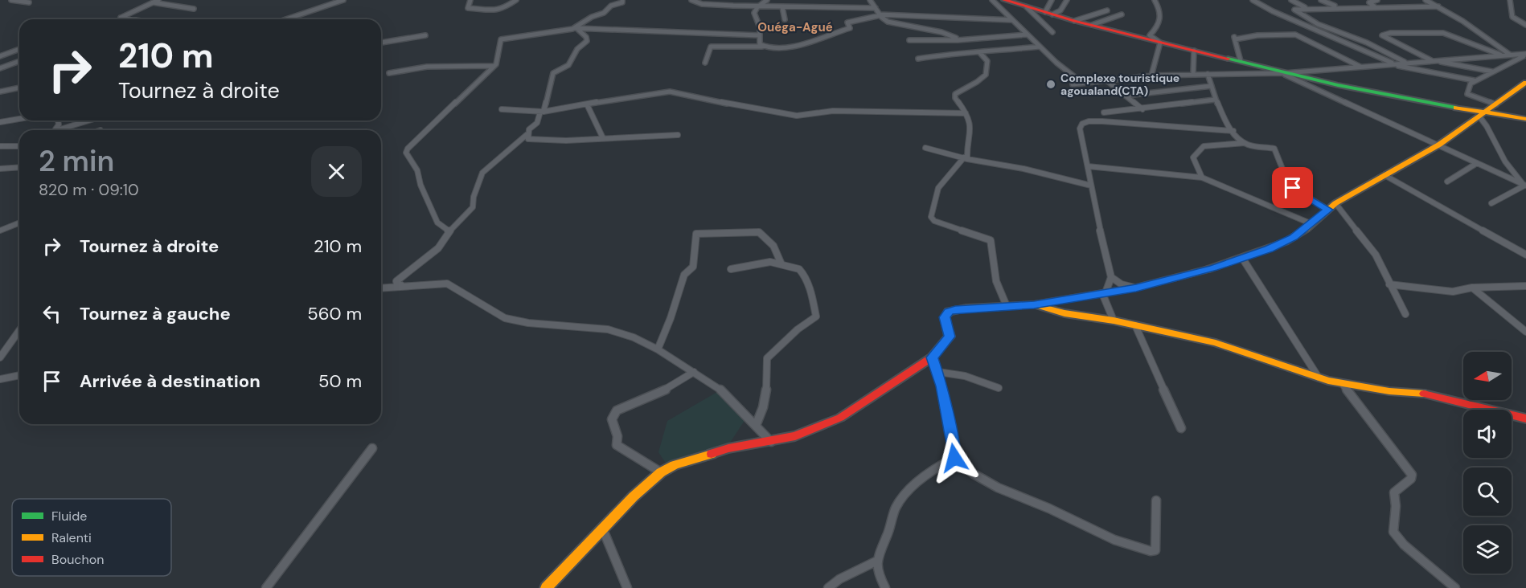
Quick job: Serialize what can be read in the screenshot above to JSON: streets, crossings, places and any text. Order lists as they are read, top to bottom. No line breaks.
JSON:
{"districts":["Ouéga-Agué"],"places":["Complexe touristique agoualand(CTA)"],"legend":["Fluide","Ralenti","Bouchon"],"north":"left","page":{"turn":["210 m","Tournez à droite"],"heading":["2 min","820 m · 09:10"],"list":[{"name":"Tournez à droite","value":"210 m"},{"name":"Tournez à gauche","value":"560 m"},{"name":"Arrivée à destination","value":"50 m"}]}}
